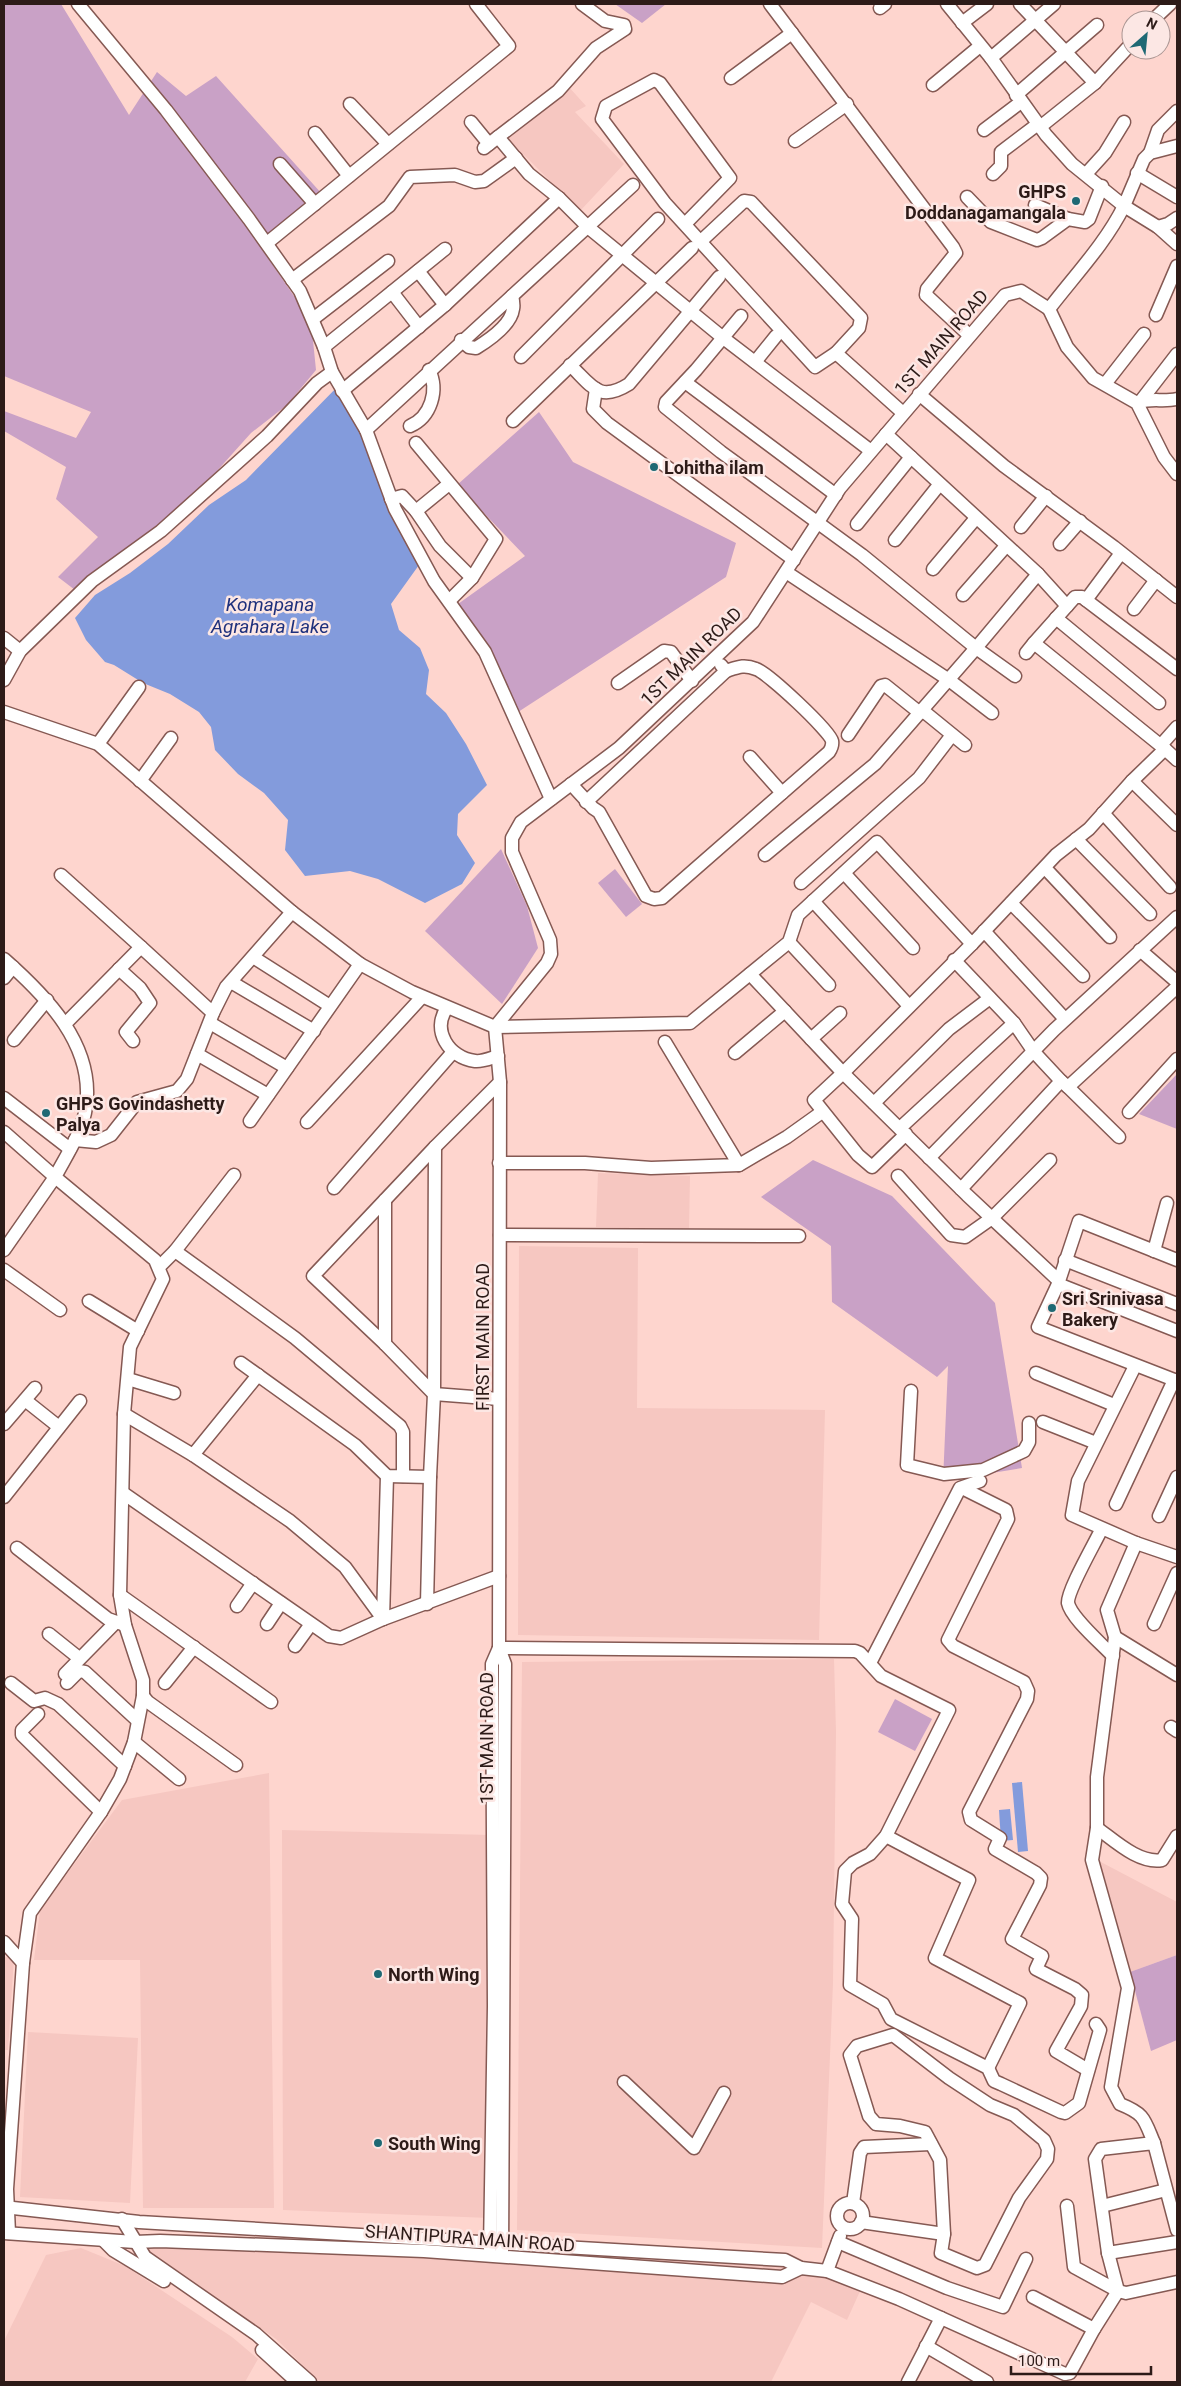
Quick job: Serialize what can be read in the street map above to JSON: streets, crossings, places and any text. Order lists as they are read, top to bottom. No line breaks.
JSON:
{"streets":{"street":["1ST MAIN ROAD","FIRST MAIN ROAD","SHANTIPURA MAIN ROAD"]},"crossings":[["1ST MAIN ROAD","FIRST MAIN ROAD"],["1ST MAIN ROAD","SHANTIPURA MAIN ROAD"]],"water":["Komapana Agrahara Lake"],"places":["GHPS Doddanagamangala","Lohitha ilam","GHPS Govindashetty Palya","Sri Srinivasa Bakery","North Wing","South Wing"],"scale_bar":"100 m","north":"top right"}
